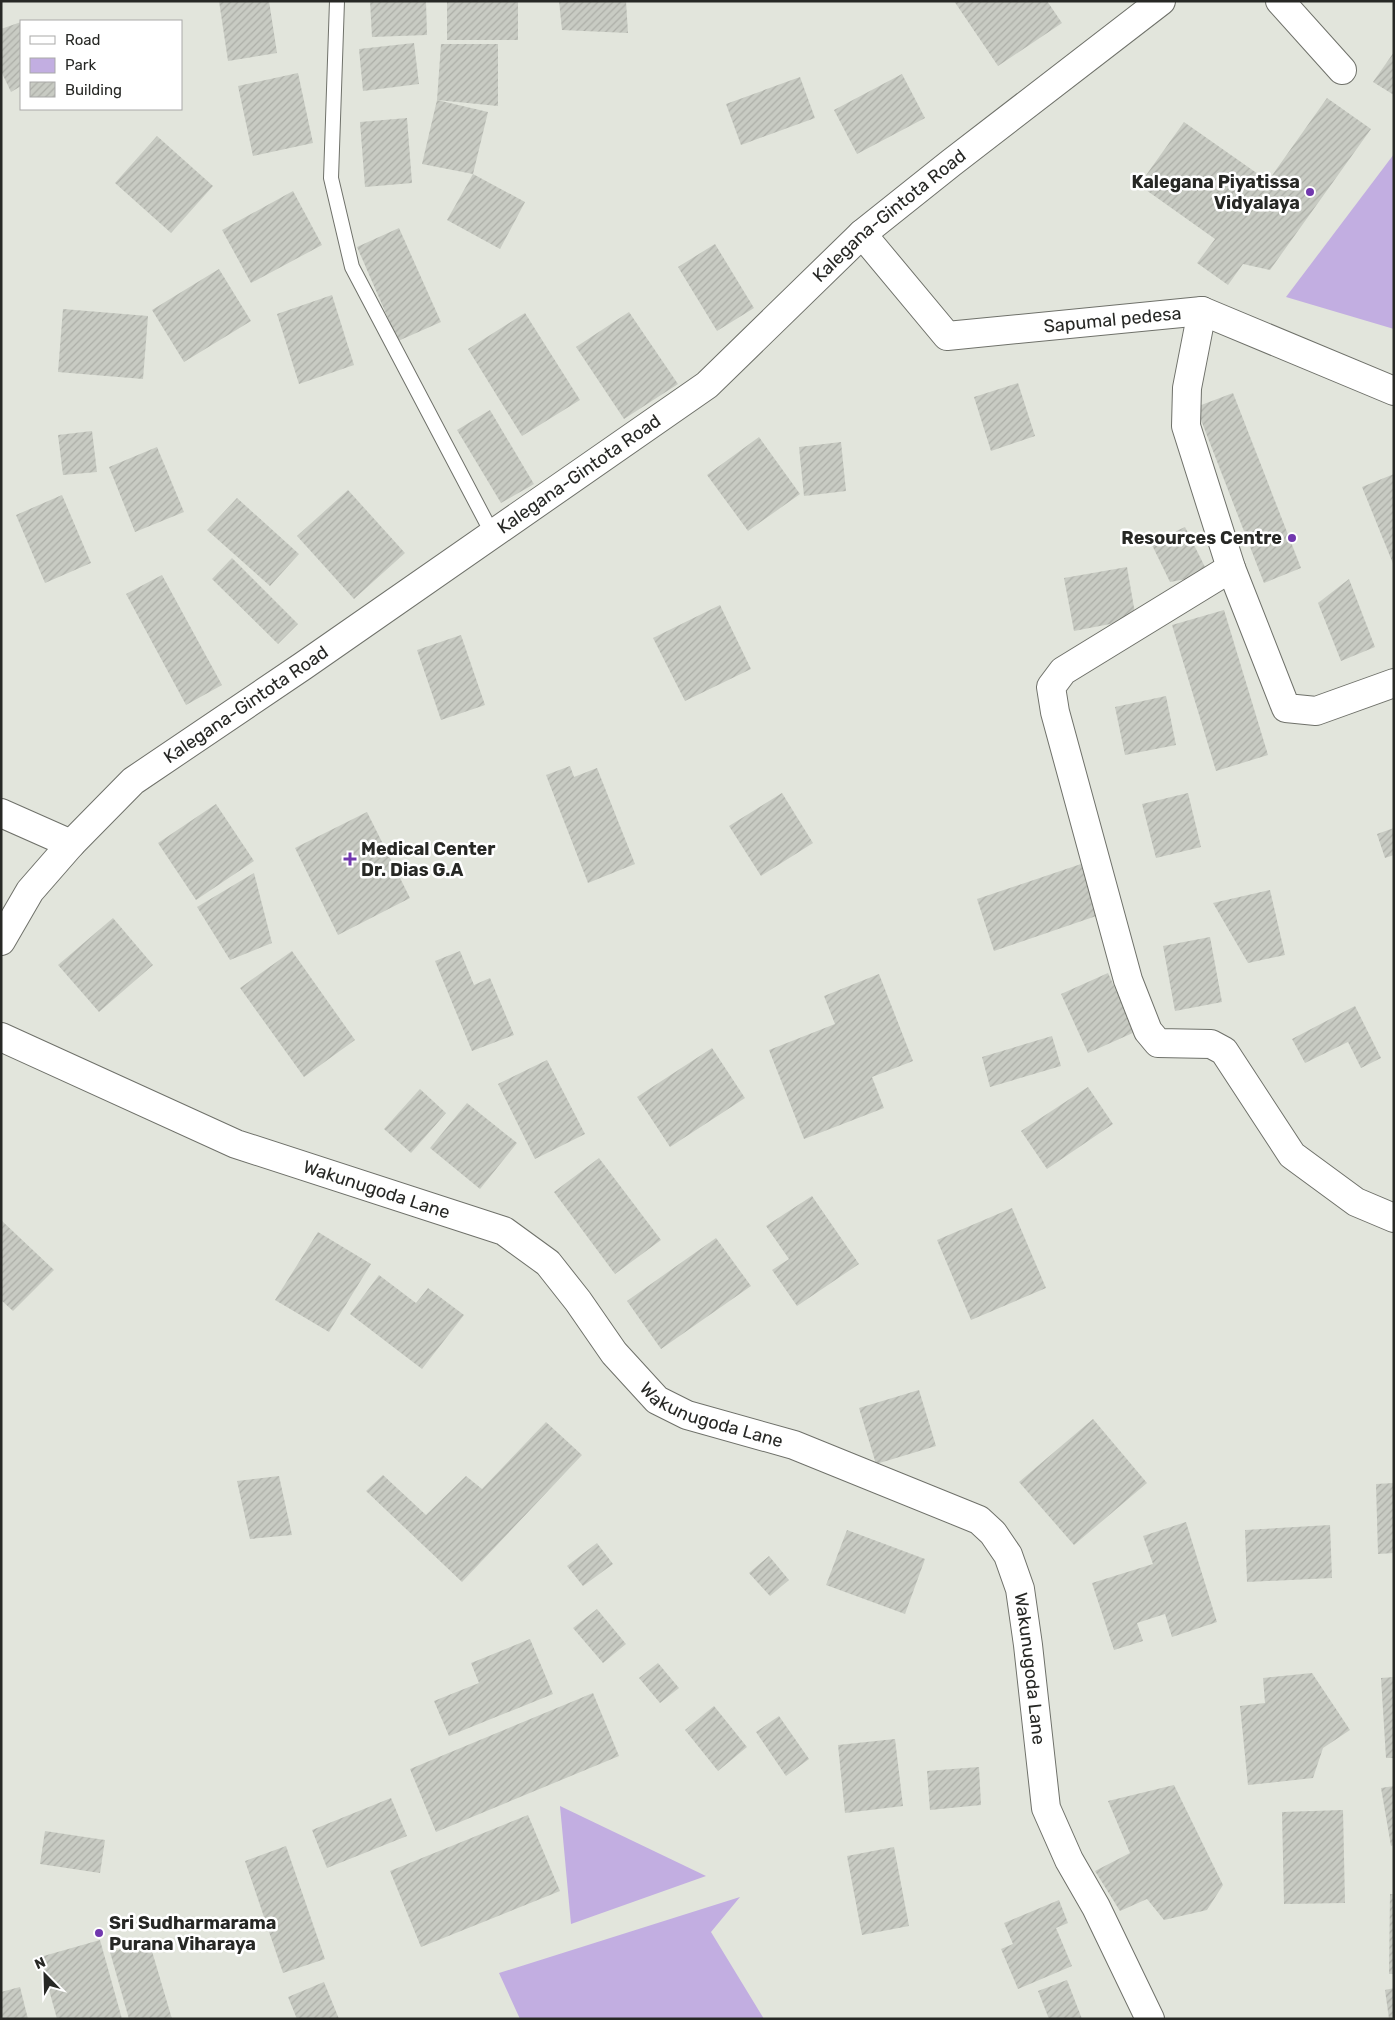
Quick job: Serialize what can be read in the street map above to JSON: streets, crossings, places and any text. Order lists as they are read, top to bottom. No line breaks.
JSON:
{"streets":{"street":["Kalegana-Gintota Road","Sapumal pedesa","Wakunugoda Lane"]},"crossings":[["Kalegana-Gintota Road","Sapumal pedesa"]],"places":{"other":["Kalegana Piyatissa Vidyalaya","Resources Centre","Sri Sudharmarama Purana Viharaya"],"health":["Medical Center Dr. Dias G.A"]},"legend":["Road","Park","Building"],"north":"top left"}
